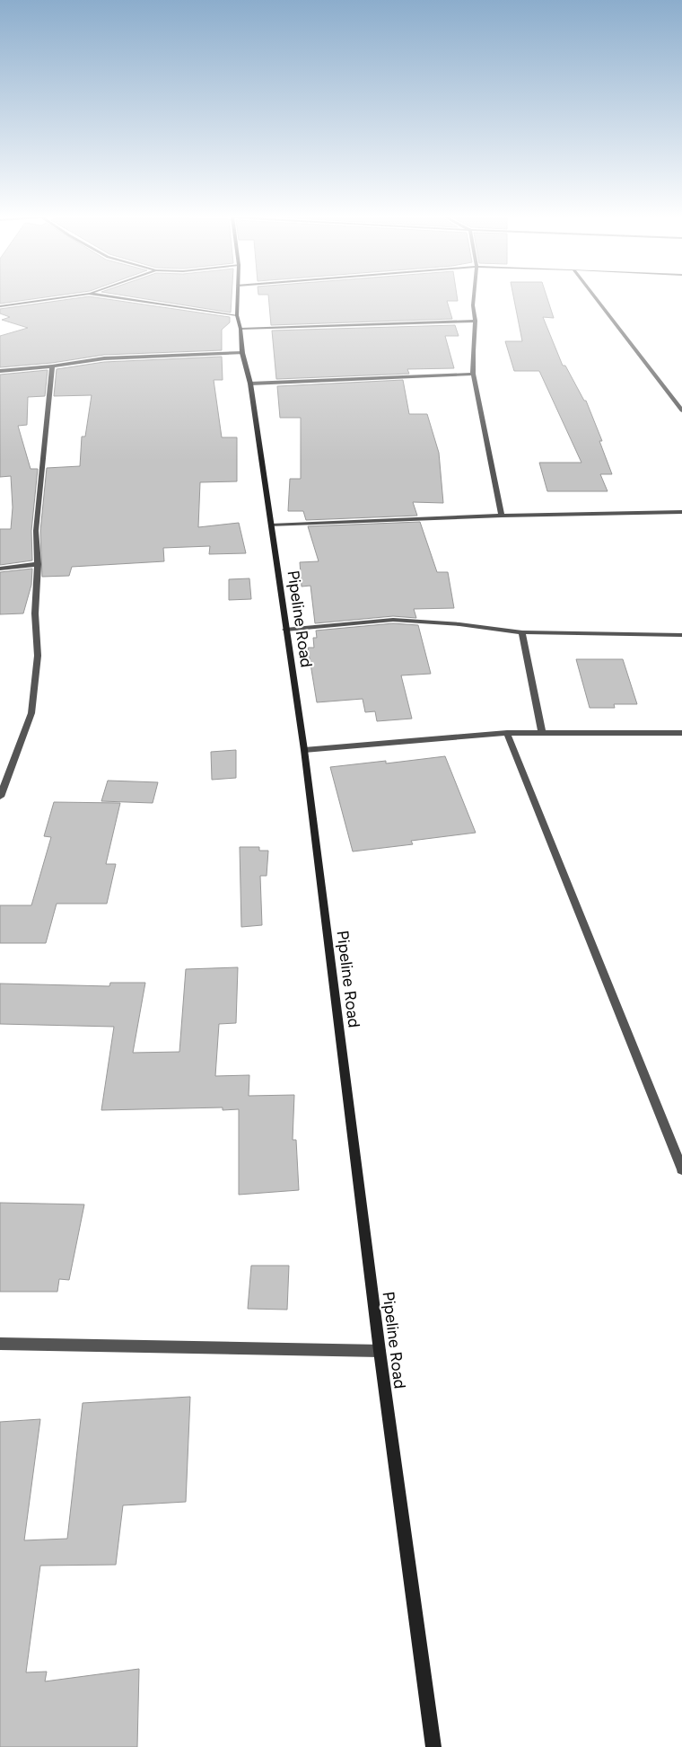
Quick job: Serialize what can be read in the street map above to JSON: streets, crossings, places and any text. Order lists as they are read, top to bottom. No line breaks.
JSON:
{"streets":{"street":["Pipeline Road"]}}
